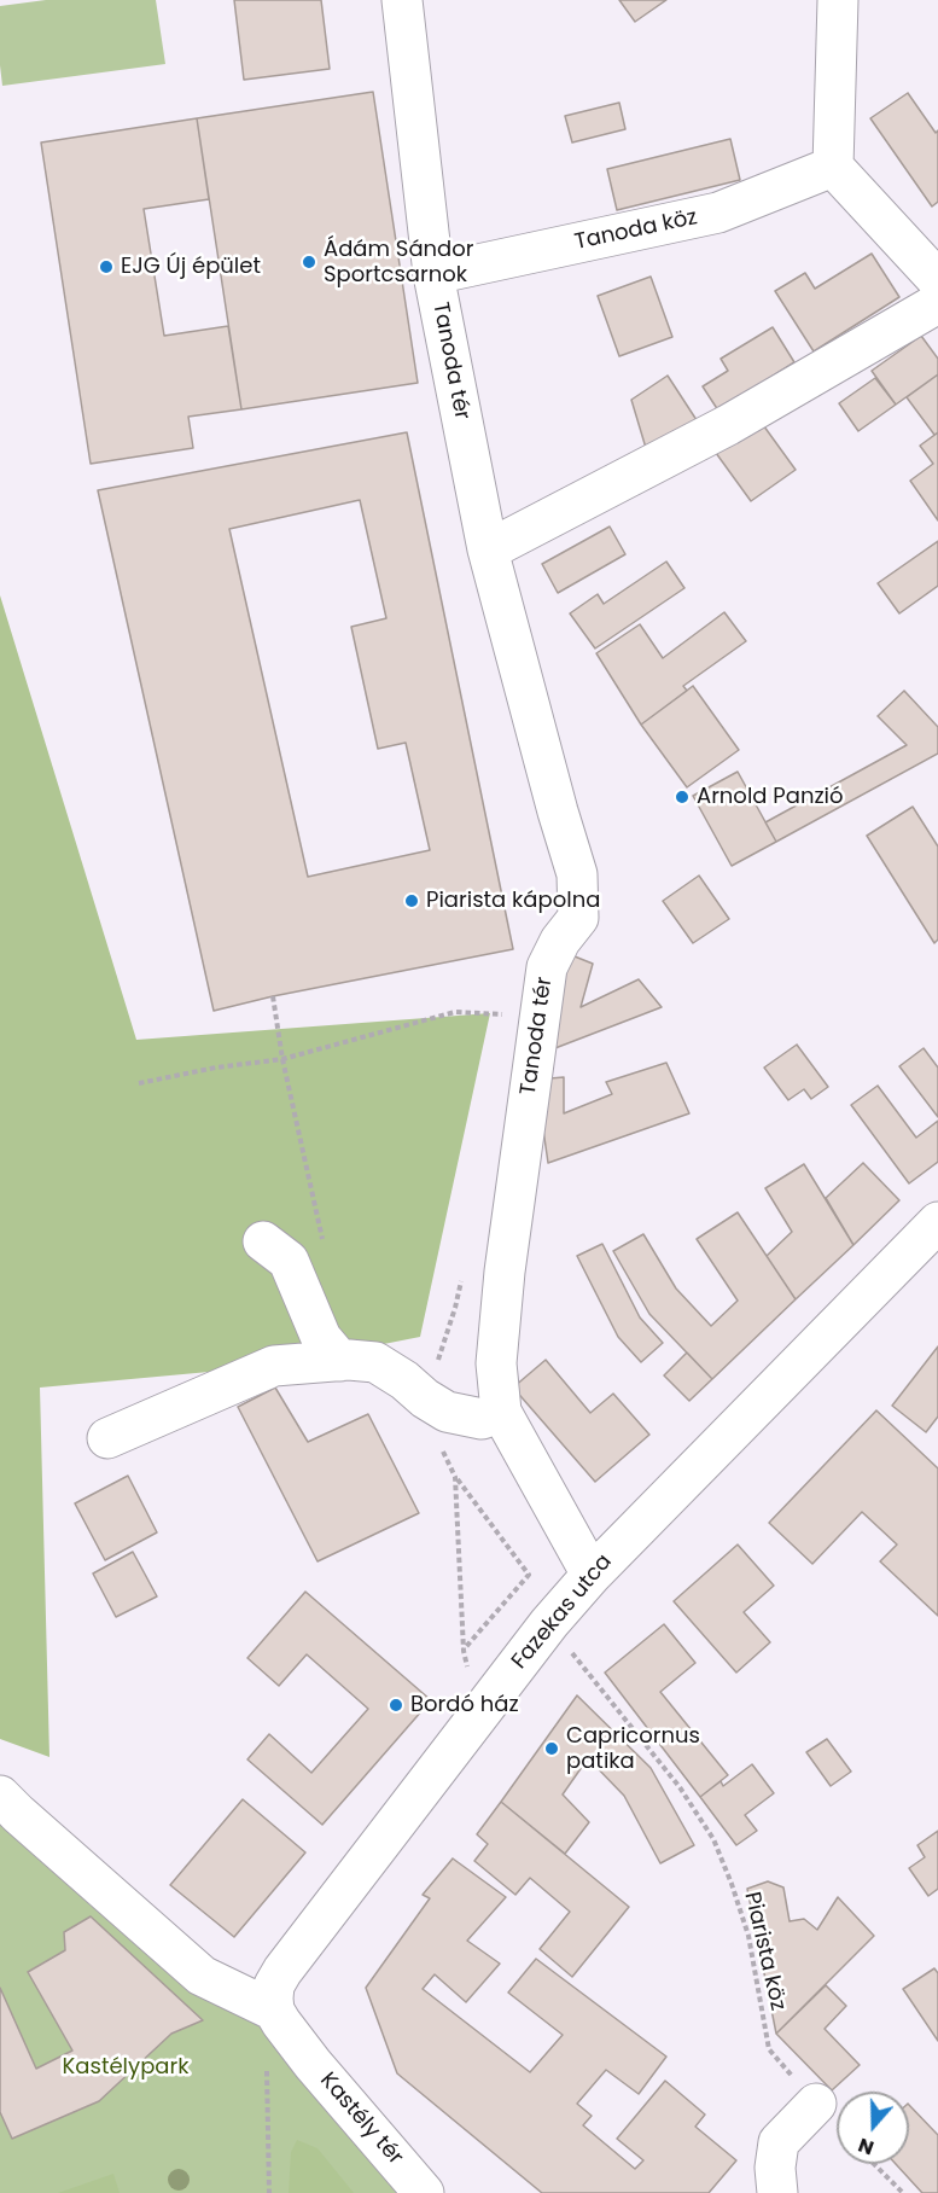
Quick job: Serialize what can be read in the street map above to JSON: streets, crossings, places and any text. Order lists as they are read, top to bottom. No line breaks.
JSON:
{"streets":{"street":["Tanoda köz","Tanoda tér","Fazekas utca","Kastély tér"],"path":["Piarista köz"]},"crossings":[["Tanoda köz","Tanoda tér"],["Tanoda tér","Fazekas utca"],["Fazekas utca","Piarista köz"],["Fazekas utca","Kastély tér"]],"parks":["Kastélypark"],"places":["Ádám Sándor Sportcsarnok","EJG Új épület","Arnold Panzió","Piarista kápolna","Bordó ház","Capricornus patika"],"north":"bottom"}
